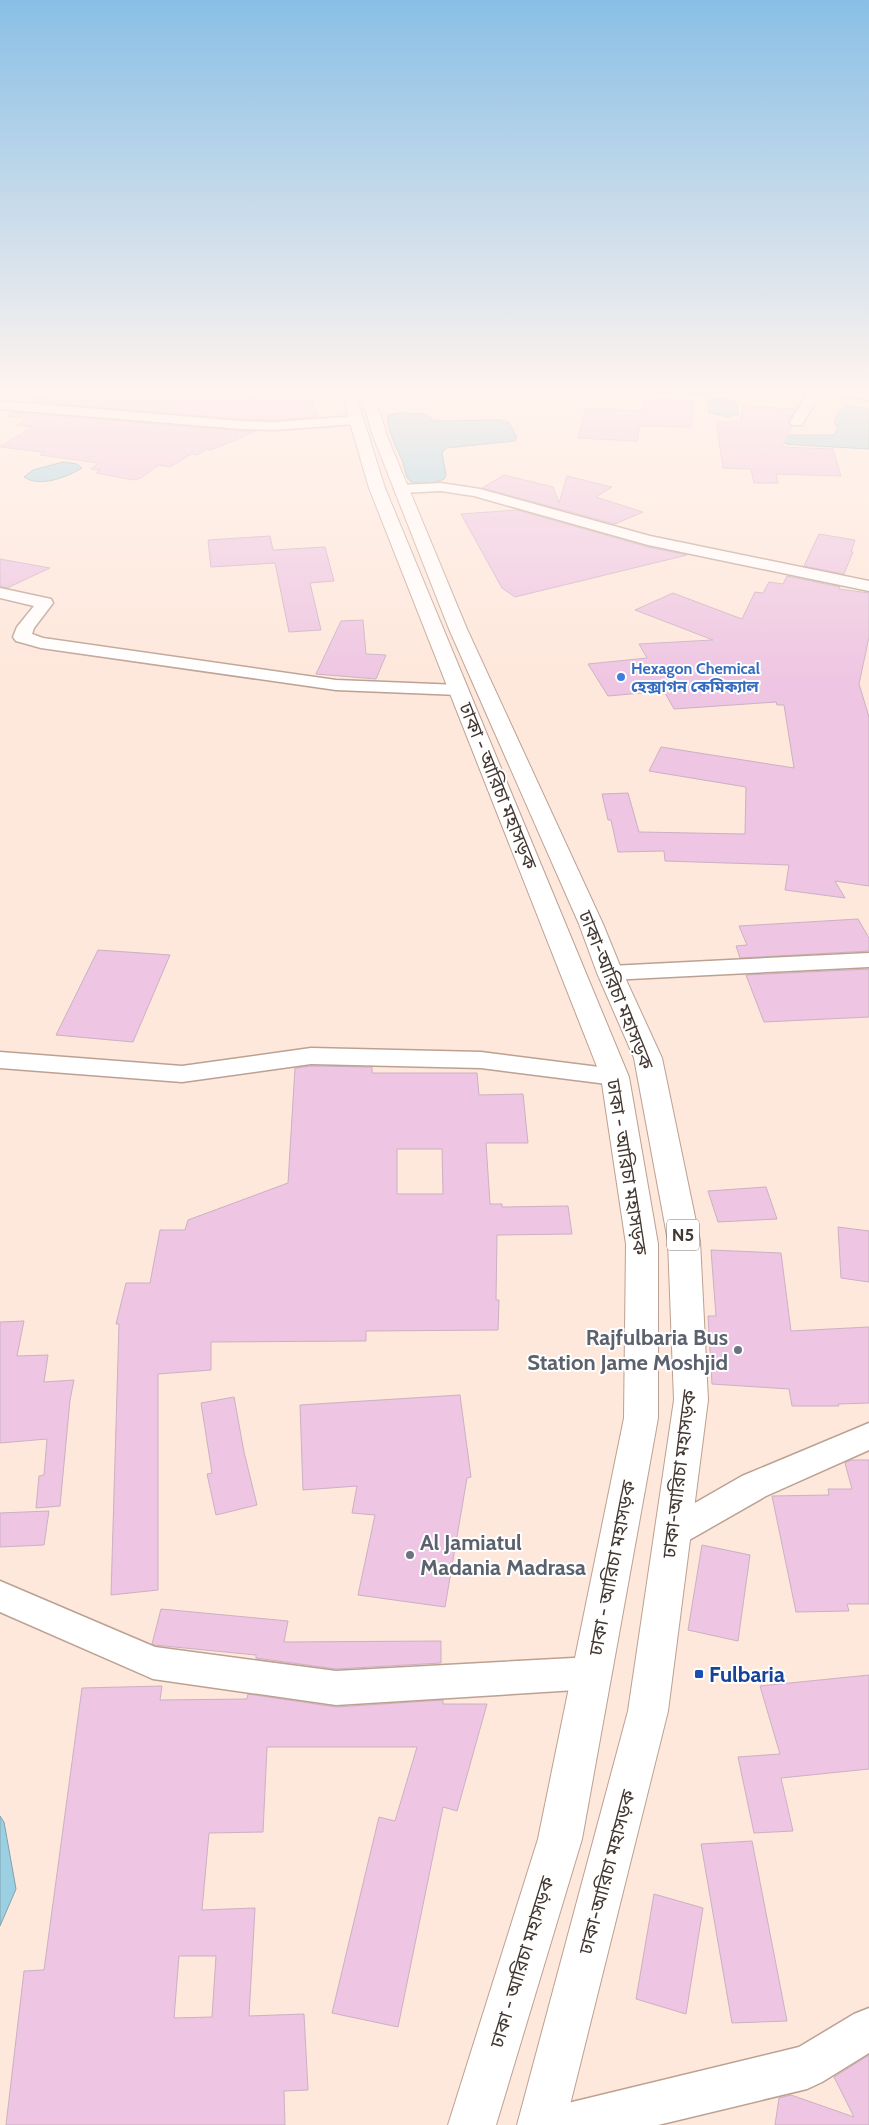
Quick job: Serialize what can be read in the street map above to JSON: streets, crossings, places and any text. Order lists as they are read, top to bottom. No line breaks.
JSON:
{"streets":{"highway":["ঢাকা - আরিচা মহাসড়ক","ঢাকা-আরিচা মহাসড়ক","N5"]},"places":{"other":["Hexagon Chemical হেক্সাগন কেমিক্যাল","Rajfulbaria Bus Station Jame Moshjid","Al Jamiatul Madania Madrasa"],"transit":["Fulbaria"]}}
